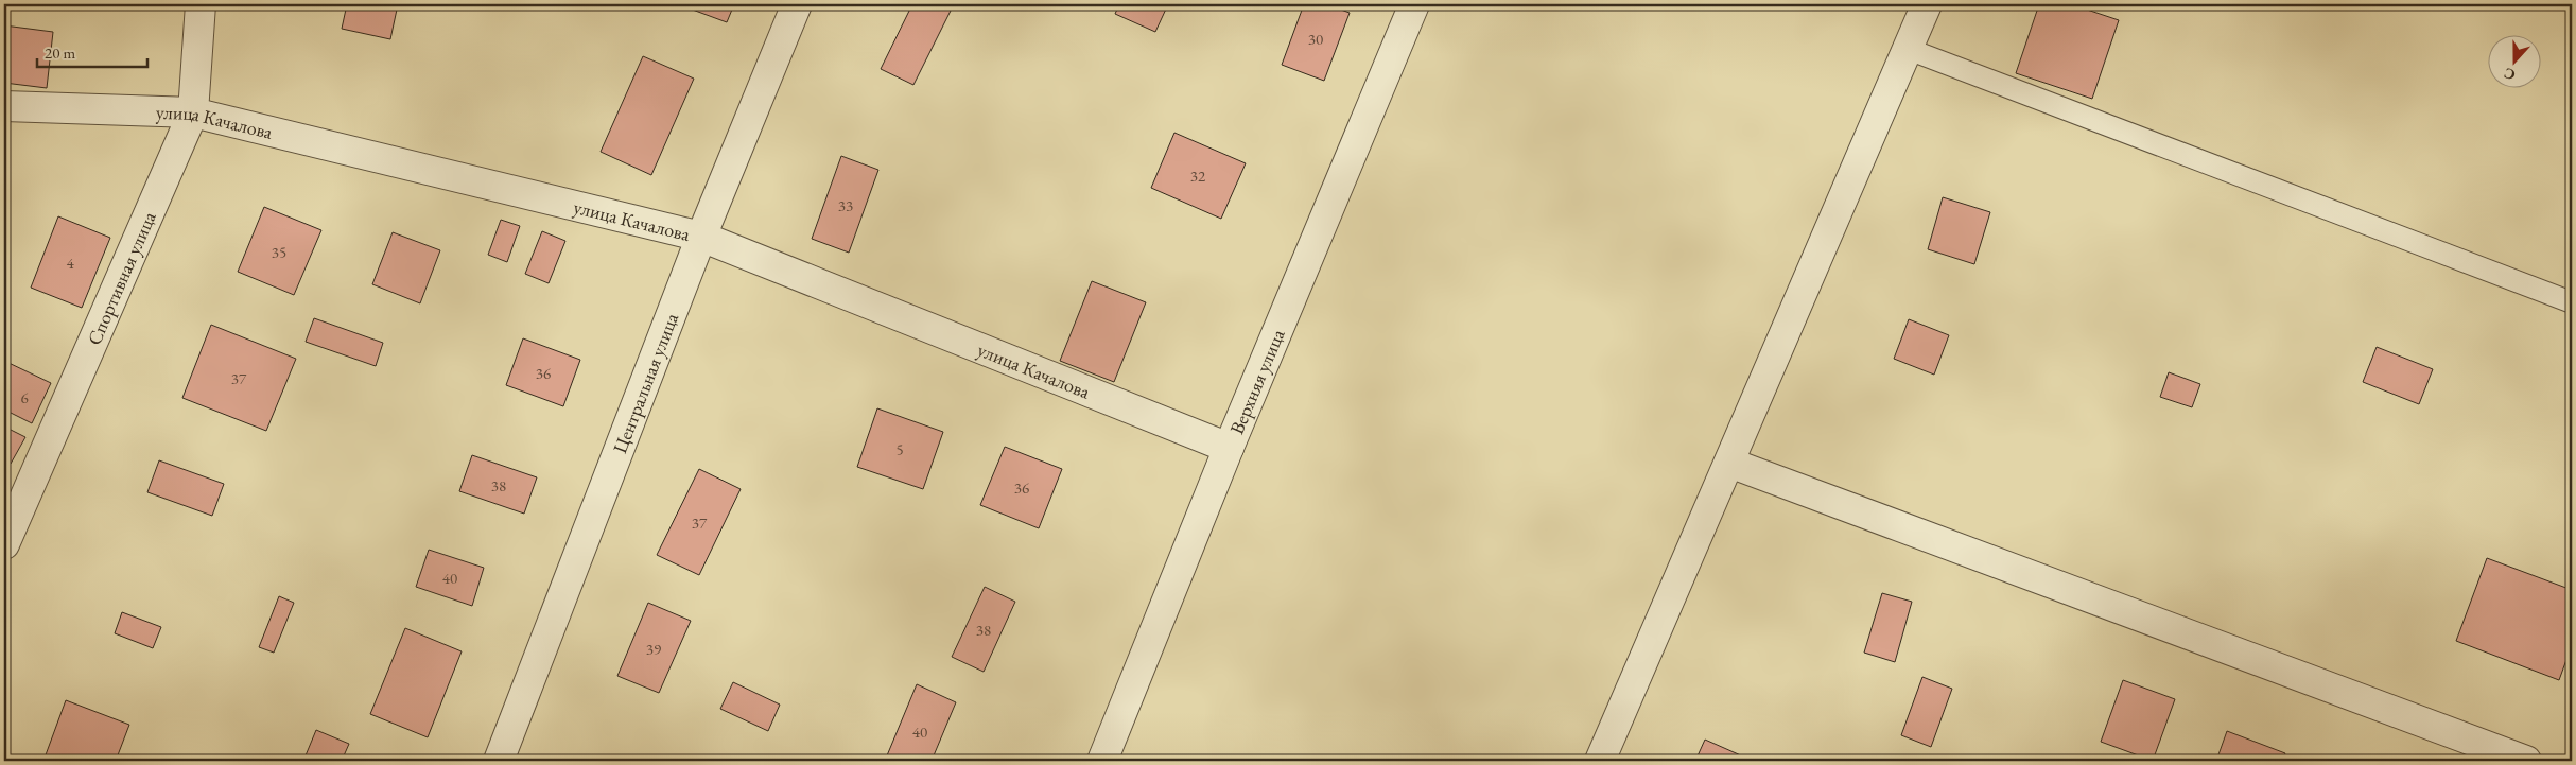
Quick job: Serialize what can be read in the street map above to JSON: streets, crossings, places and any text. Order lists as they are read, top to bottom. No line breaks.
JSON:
{"streets":{"street":["улица Качалова","Спортивная улица","Центральная улица","Верхняя улица"]},"crossings":[["улица Качалова","Спортивная улица"],["улица Качалова","Центральная улица"],["улица Качалова","Верхняя улица"]],"house_numbers":["30","32","33","35","4","36","37","6","5","38","36","37","40","38","39","40"],"scale_bar":"20 m","north":"bottom"}
